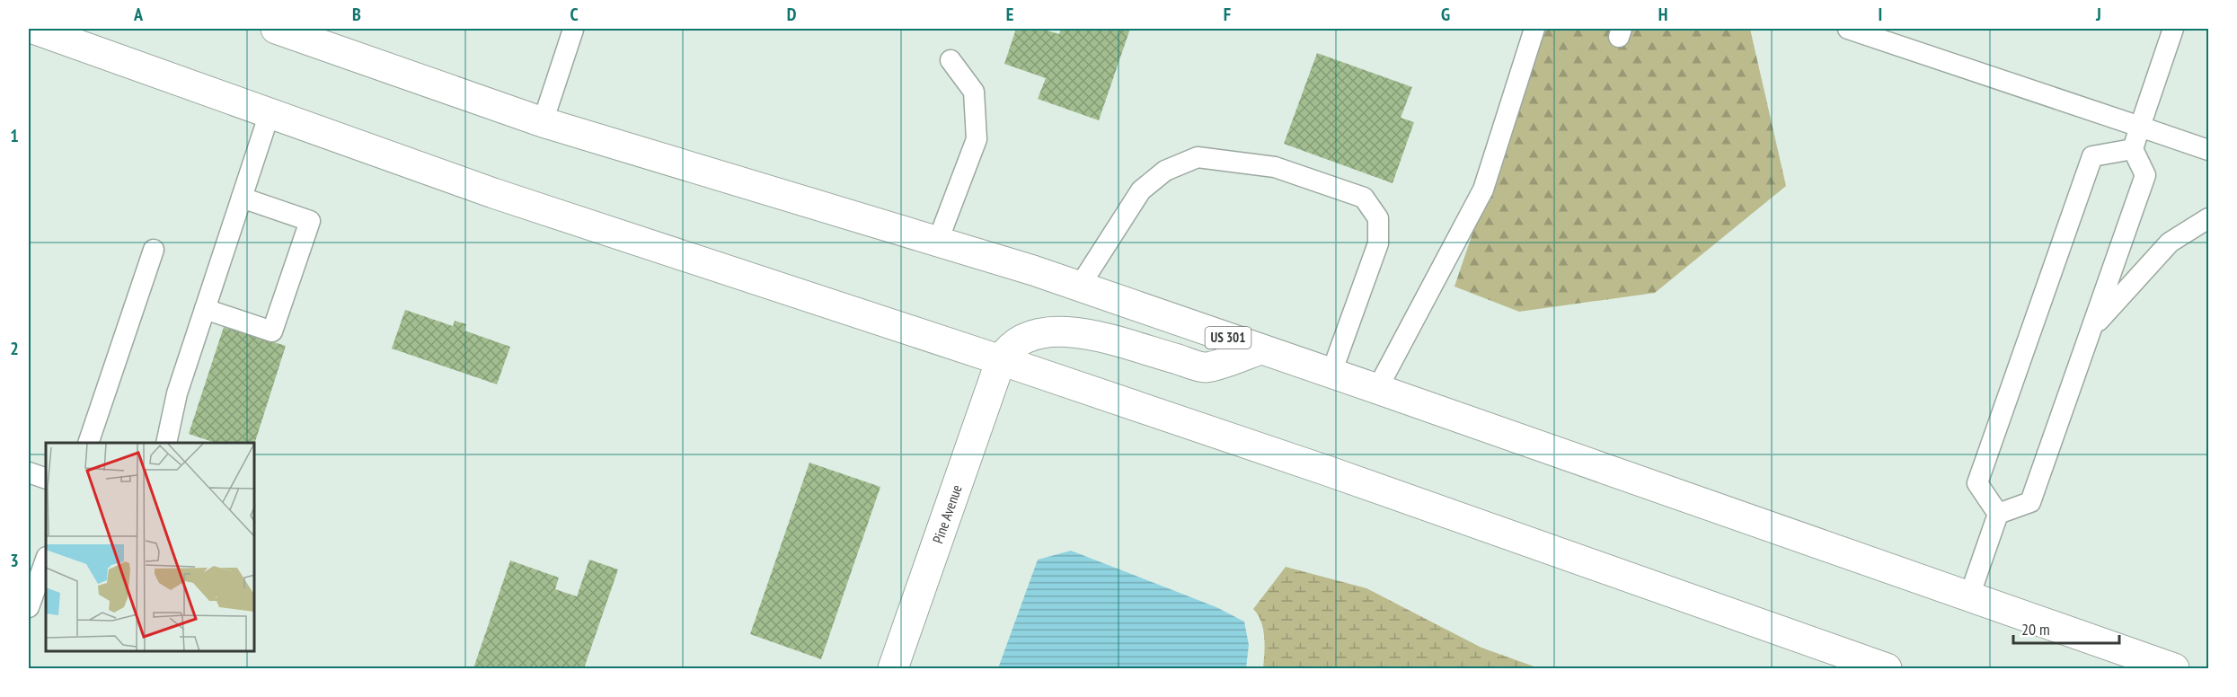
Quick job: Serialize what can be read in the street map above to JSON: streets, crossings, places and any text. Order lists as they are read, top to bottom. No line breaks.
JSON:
{"streets":{"main road":["US 301","Pine Avenue"]},"scale_bar":"20 m","grid":{"columns":["A","B","C","D","E","F","G","H","I","J"],"rows":["1","2","3"]}}
